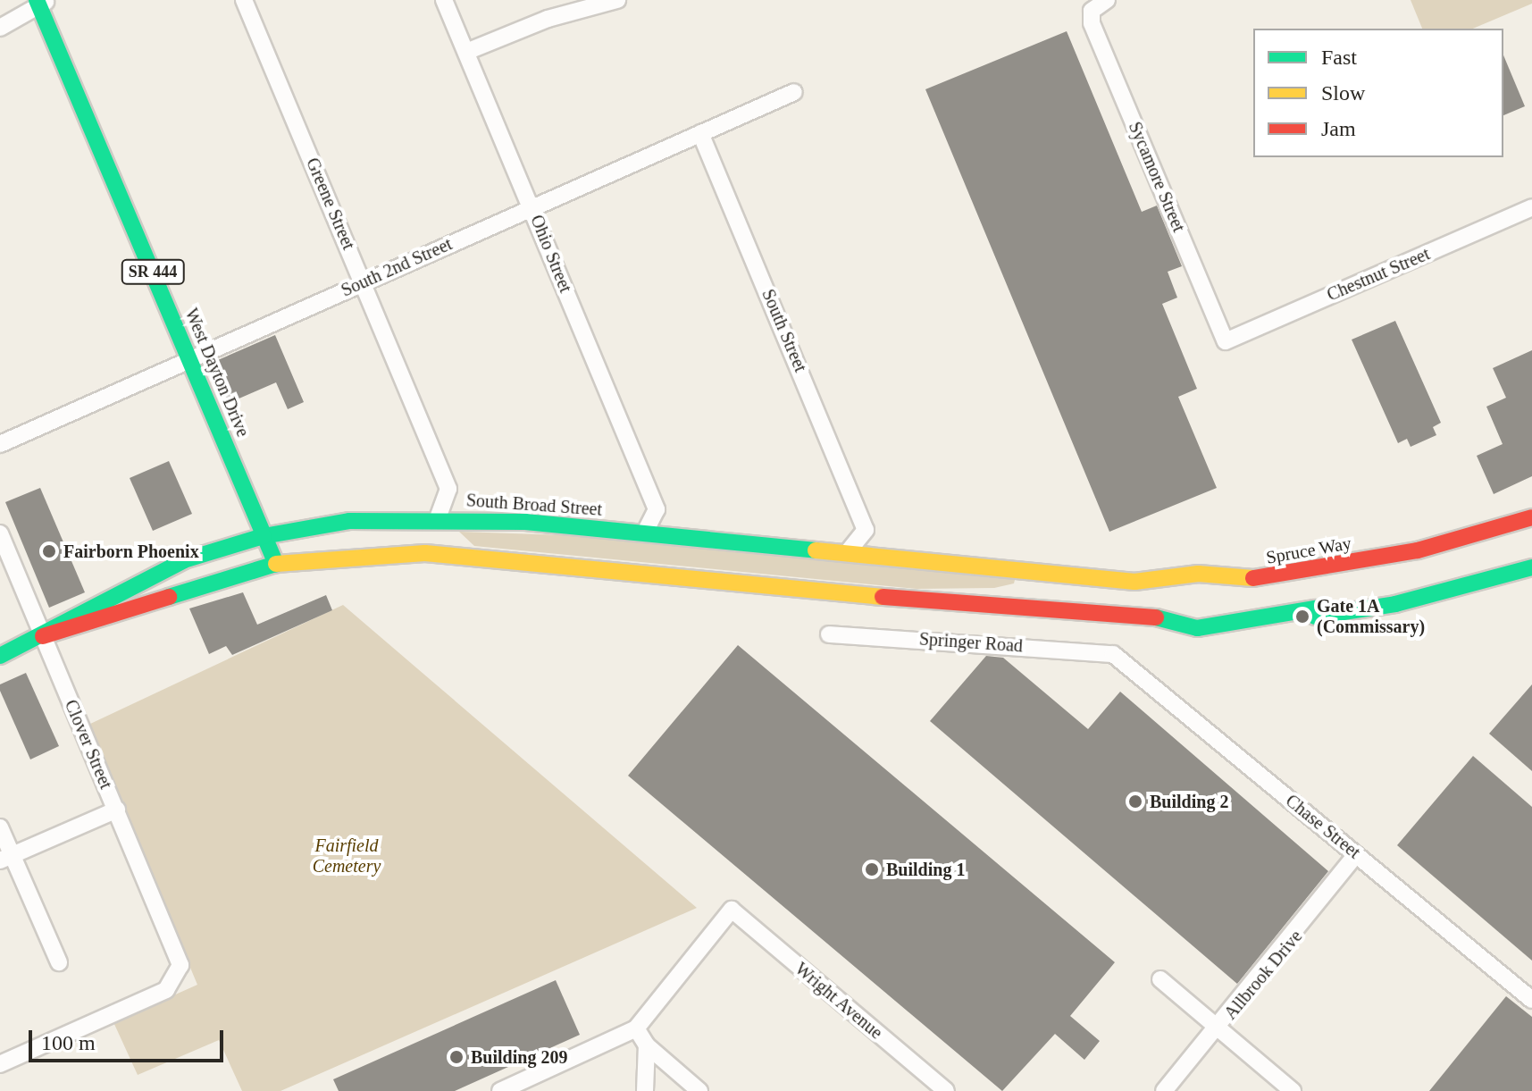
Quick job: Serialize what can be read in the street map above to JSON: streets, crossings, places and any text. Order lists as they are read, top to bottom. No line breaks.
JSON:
{"streets":{"street":["Sycamore Street","Greene Street","Ohio Street","South 2nd Street","SR 444","Chestnut Street","South Street","West Dayton Drive","South Broad Street","Spruce Way","Springer Road","Clover Street","Chase Street","Allbrook Drive","Wright Avenue"]},"crossings":[["Sycamore Street","Chestnut Street"],["Greene Street","South 2nd Street"],["Greene Street","South Broad Street"],["Ohio Street","South 2nd Street"],["Ohio Street","South Broad Street"],["South 2nd Street","South Street"],["South 2nd Street","West Dayton Drive"],["South Street","South Broad Street"],["West Dayton Drive","South Broad Street"],["South Broad Street","Spruce Way"],["South Broad Street","Clover Street"],["Springer Road","Chase Street"],["Chase Street","Allbrook Drive"]],"parks":["Fairfield Cemetery"],"places":["Fairborn Phoenix","Gate 1A (Commissary)","Building 2","Building 1","Building 209"],"legend":["Fast","Slow","Jam"],"scale_bar":"100 m"}
